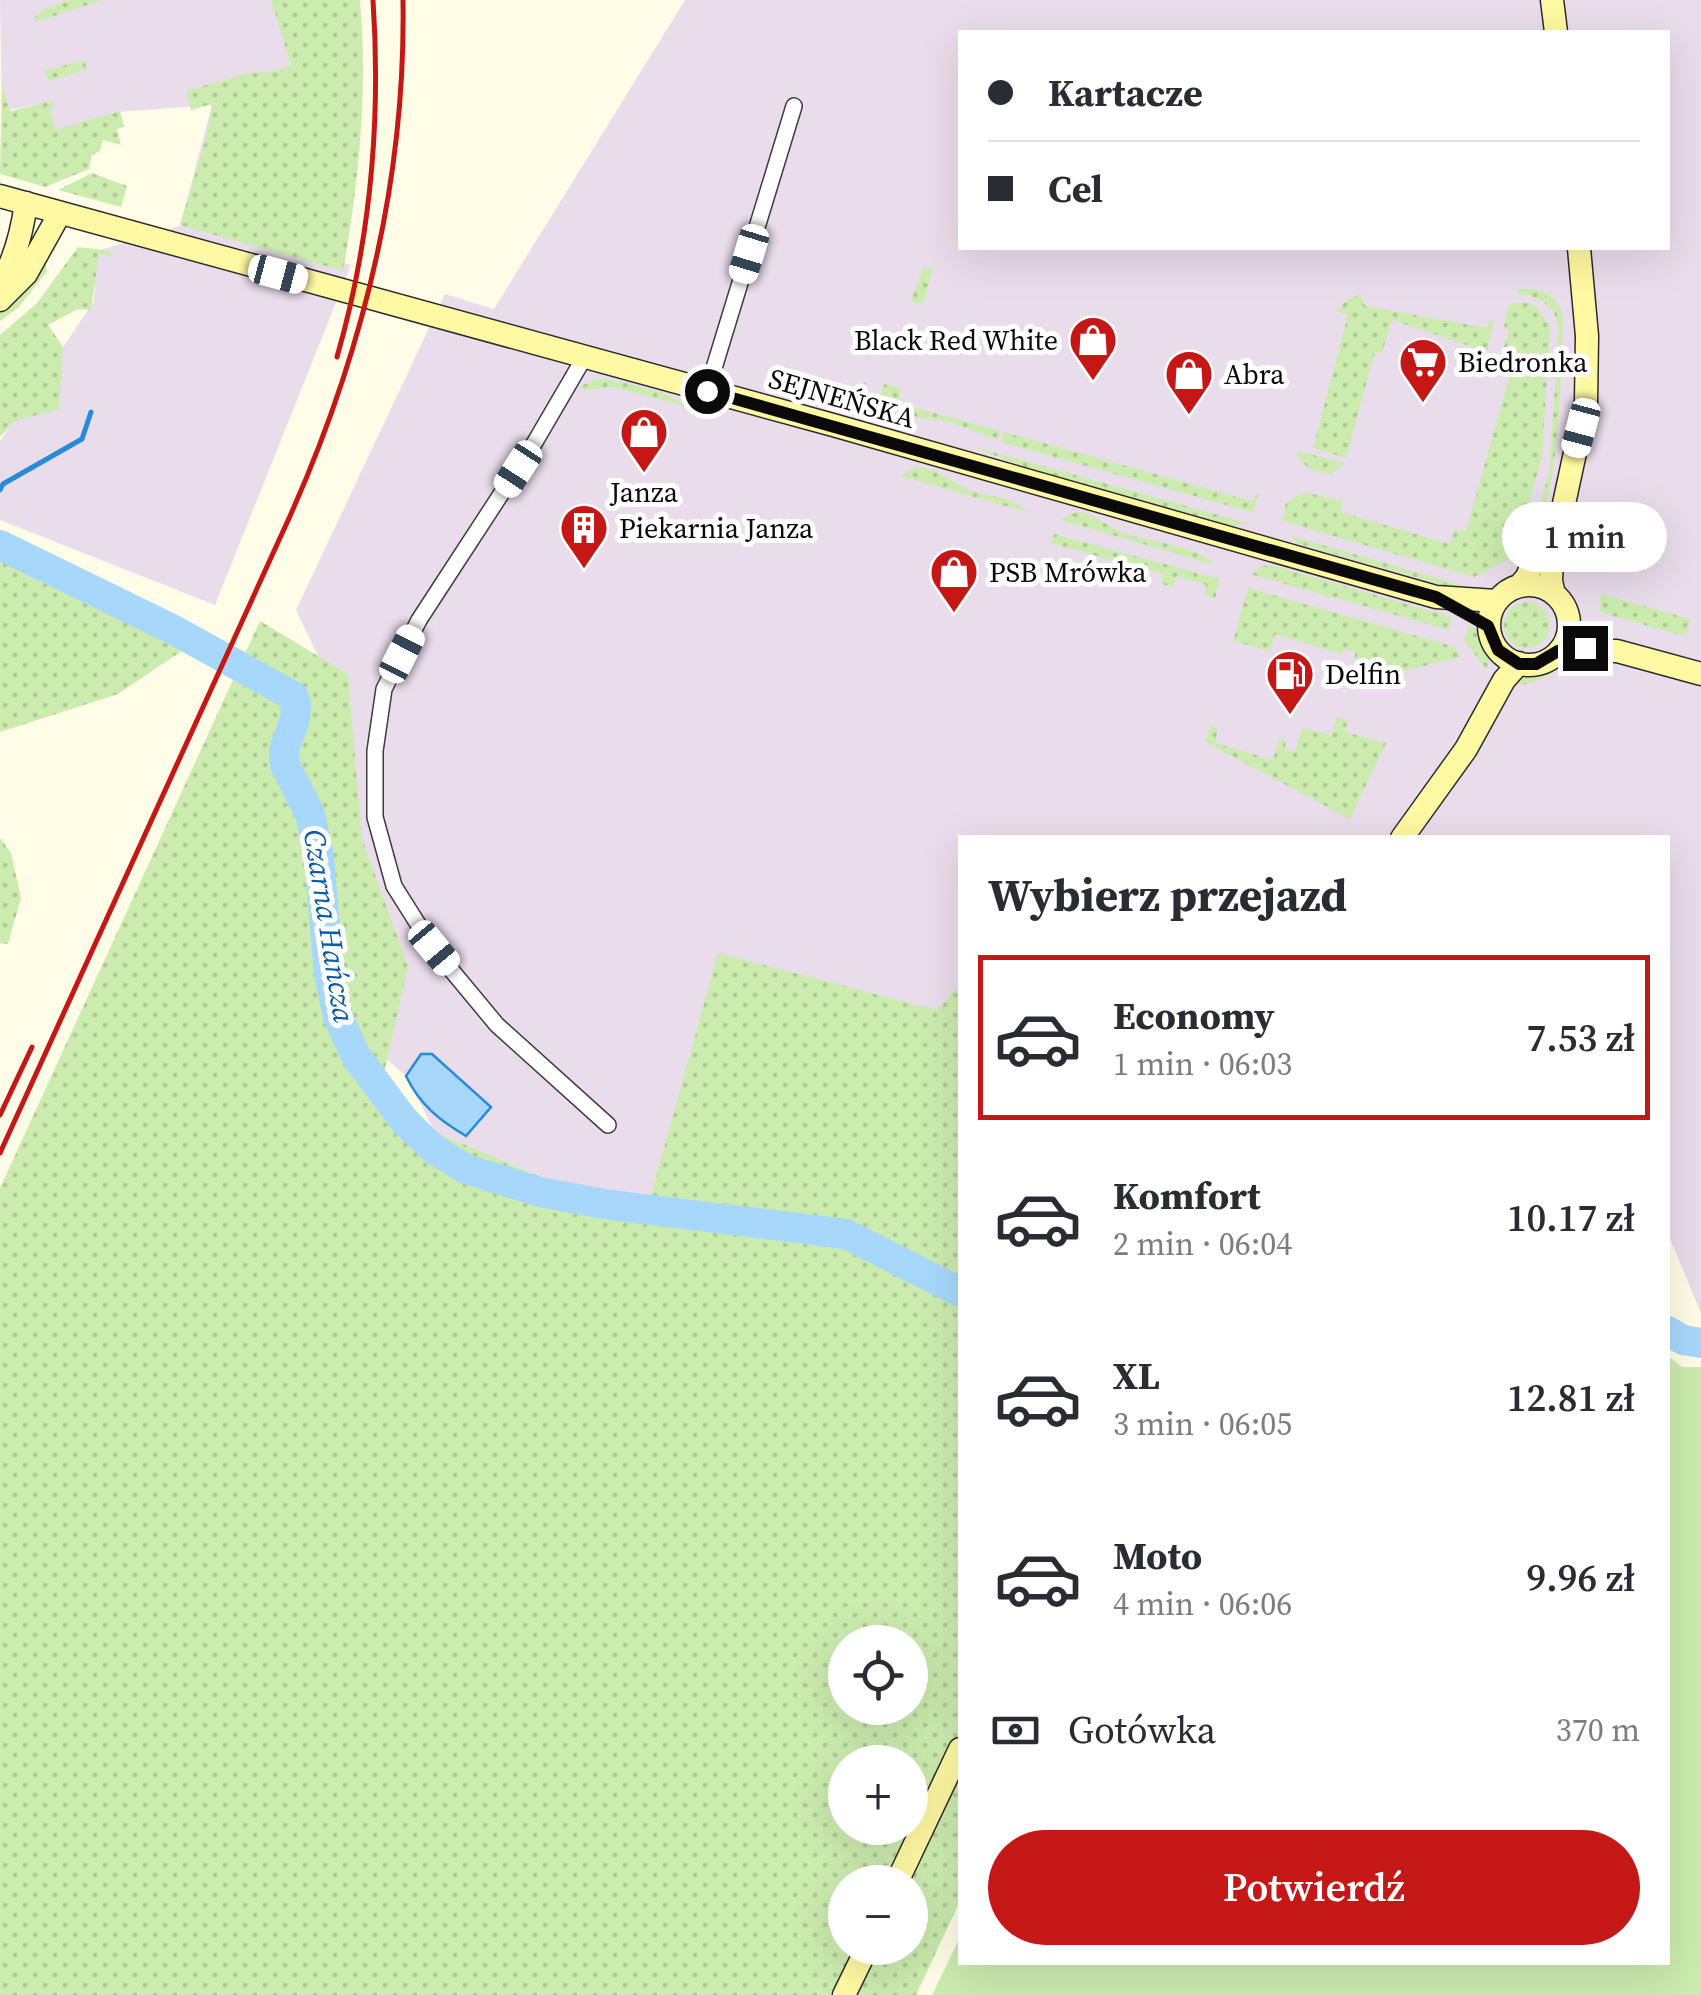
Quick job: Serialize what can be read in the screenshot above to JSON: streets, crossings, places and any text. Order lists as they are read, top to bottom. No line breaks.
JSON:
{"streets":{"street":["SEJNEŃSKA"]},"water":["Czarna Hańcza"],"places":{"shop":["Black Red White","Abra","Janza","PSB Mrówka"],"supermarket":["Biedronka"],"building":["Piekarnia Janza"],"fuel station":["Delfin"]},"page":{"banner":["Kartacze","Cel"],"bubble":"1 min","heading":"Wybierz przejazd","list":[{"name":"Economy","note":"1 min · 06:03","value":"7.53 zł"},{"name":"Komfort","note":"2 min · 06:04","value":"10.17 zł"},{"name":"XL","note":"3 min · 06:05","value":"12.81 zł"},{"name":"Moto","note":"4 min · 06:06","value":"9.96 zł"}],"map_buttons":["+","−"],"pay":["Gotówka","370 m"],"buttons":"Potwierdź"}}
